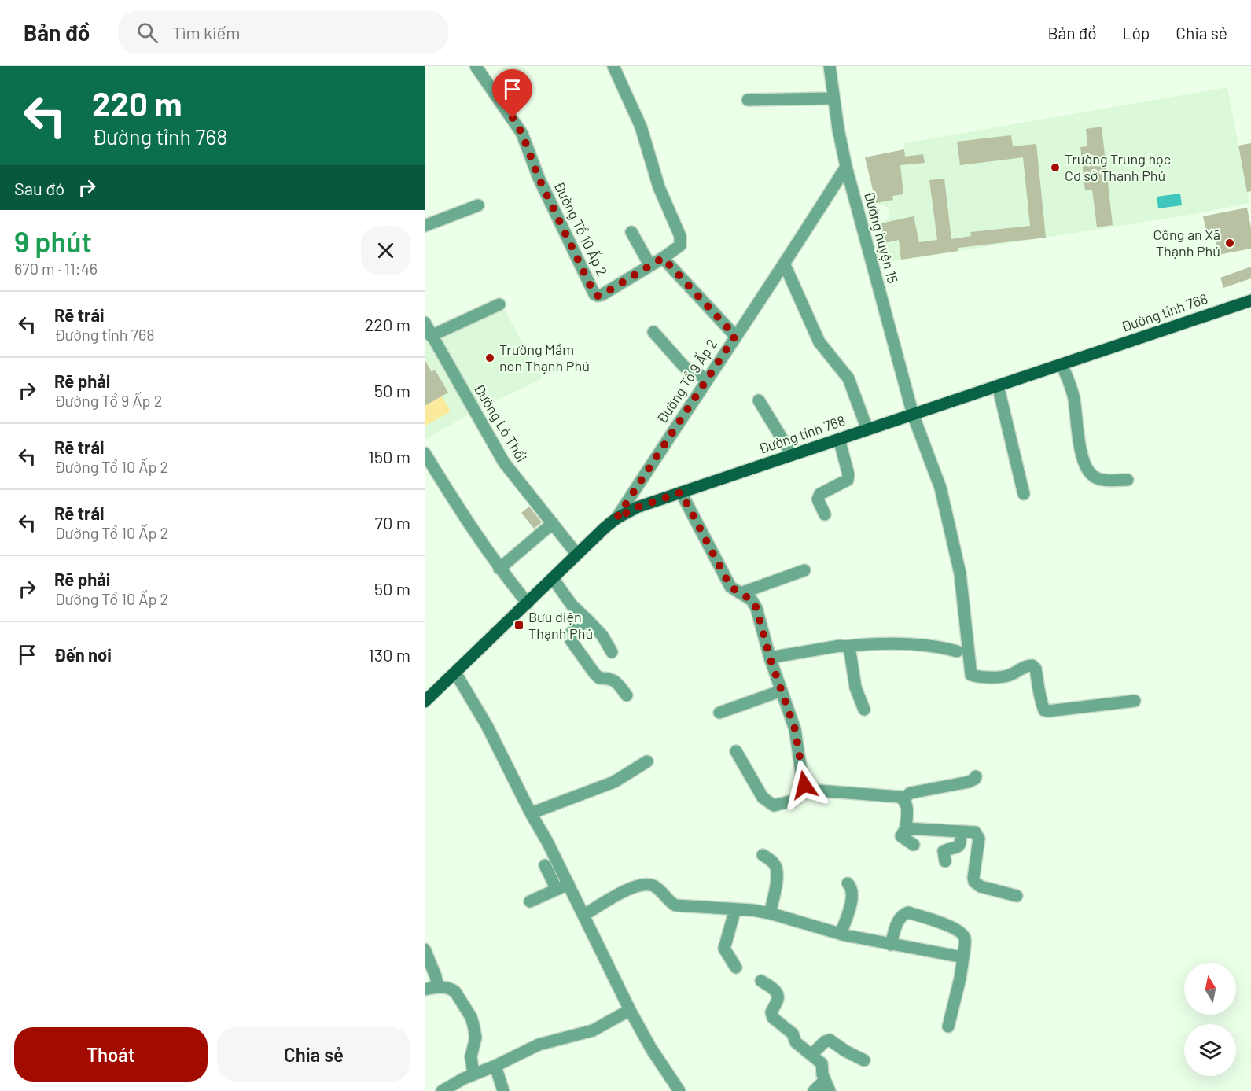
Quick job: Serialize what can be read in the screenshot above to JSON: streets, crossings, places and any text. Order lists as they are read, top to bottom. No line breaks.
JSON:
{"streets":{"main road":["Đường tỉnh 768"],"street":["Đường Tổ 10 Ấp 2","Đường huyện 15","Đường Tổ 9 Ấp 2","Đường Lò Thổi"]},"crossings":[["Đường huyện 15","Đường tỉnh 768"],["Đường huyện 15","Đường Tổ 9 Ấp 2"],["Đường tỉnh 768","Đường Tổ 9 Ấp 2"],["Đường tỉnh 768","Đường Lò Thổi"]],"places":{"other":["Trường Trung học Cơ sở Thạnh Phú","Công an Xã Thạnh Phú","Trường Mầm non Thạnh Phú"],"transit":["Bưu điện Thạnh Phú"]},"north":"top","page":{"header":"Bản đồ","search":"Tìm kiếm","nav":["Bản đồ","Lớp","Chia sẻ"],"turn":["220 m","Đường tỉnh 768"],"then":"Sau đó","heading":["9 phút","670 m · 11:46"],"list":[{"name":"Rẽ trái","note":"Đường tỉnh 768","value":"220 m"},{"name":"Rẽ phải","note":"Đường Tổ 9 Ấp 2","value":"50 m"},{"name":"Rẽ trái","note":"Đường Tổ 10 Ấp 2","value":"150 m"},{"name":"Rẽ trái","note":"Đường Tổ 10 Ấp 2","value":"70 m"},{"name":"Rẽ phải","note":"Đường Tổ 10 Ấp 2","value":"50 m"},{"name":"Đến nơi","value":"130 m"}],"buttons":["Thoát","Chia sẻ"]}}
